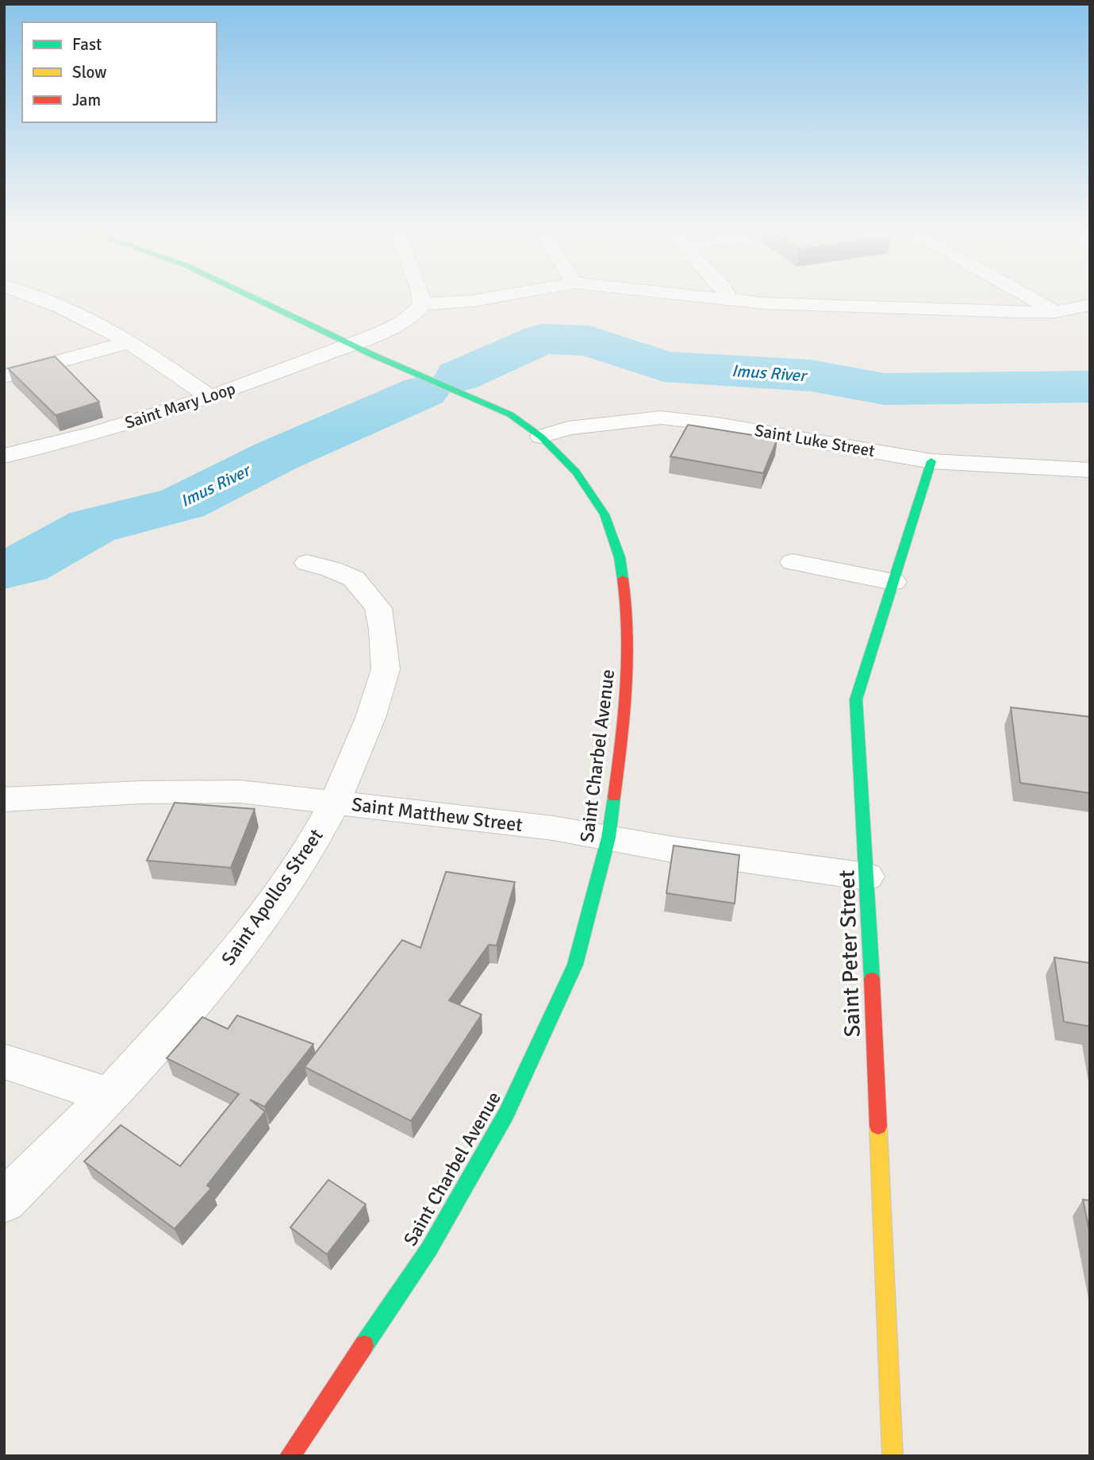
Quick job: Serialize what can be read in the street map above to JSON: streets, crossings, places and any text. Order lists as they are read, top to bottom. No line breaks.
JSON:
{"streets":{"street":["Saint Mary Loop","Saint Luke Street","Saint Charbel Avenue","Saint Matthew Street","Saint Apollos Street","Saint Peter Street"]},"crossings":[["Saint Mary Loop","Saint Charbel Avenue"],["Saint Luke Street","Saint Charbel Avenue"],["Saint Luke Street","Saint Peter Street"],["Saint Charbel Avenue","Saint Matthew Street"],["Saint Matthew Street","Saint Apollos Street"],["Saint Matthew Street","Saint Peter Street"]],"water":["Imus River"],"legend":["Fast","Slow","Jam"]}
